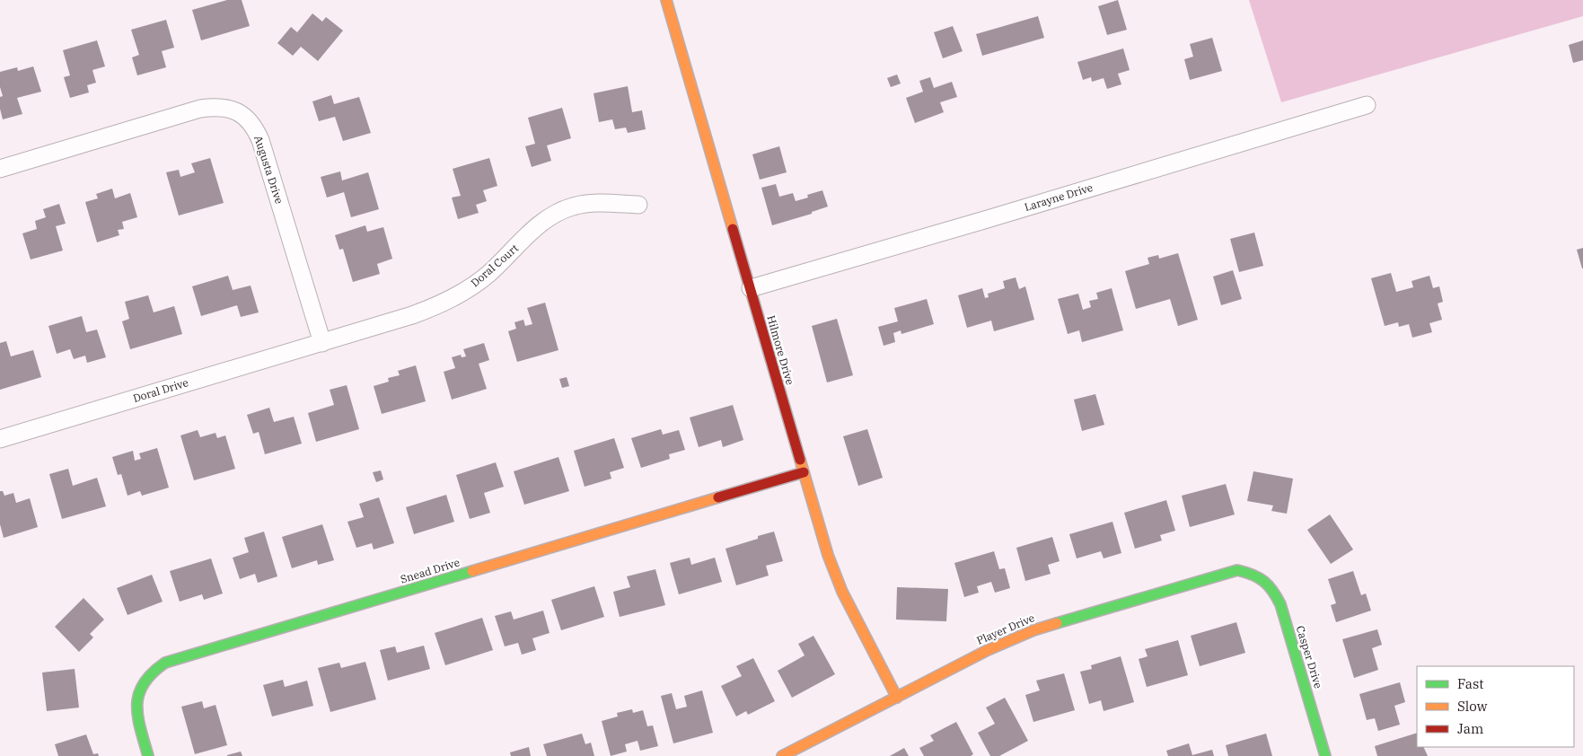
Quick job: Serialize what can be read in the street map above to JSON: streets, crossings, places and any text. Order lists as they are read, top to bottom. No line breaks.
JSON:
{"streets":{"street":["Augusta Drive","Larayne Drive","Doral Court","Hilmore Drive","Doral Drive","Snead Drive","Player Drive","Casper Drive"]},"crossings":[["Augusta Drive","Doral Court"],["Augusta Drive","Doral Drive"],["Larayne Drive","Hilmore Drive"],["Doral Court","Doral Drive"],["Hilmore Drive","Snead Drive"],["Hilmore Drive","Player Drive"],["Player Drive","Casper Drive"]],"legend":["Fast","Slow","Jam"]}
